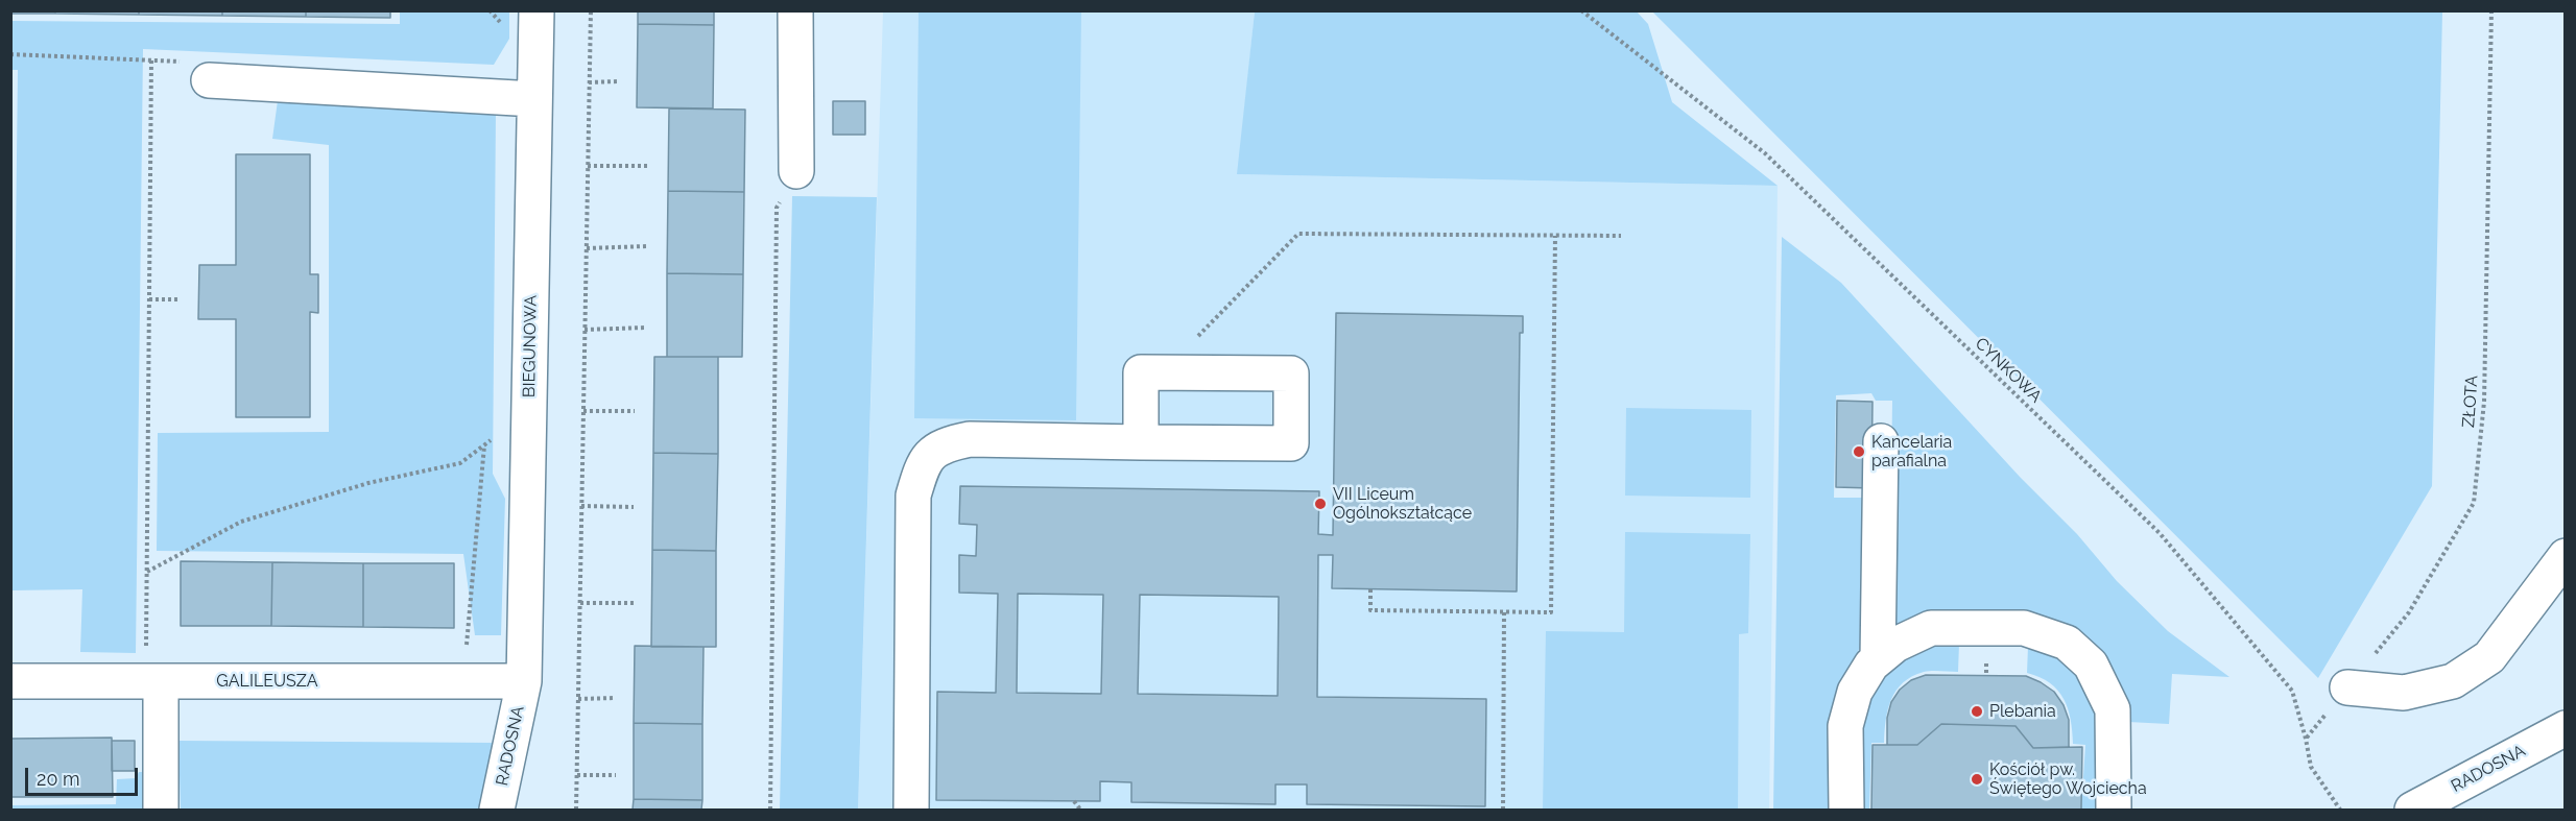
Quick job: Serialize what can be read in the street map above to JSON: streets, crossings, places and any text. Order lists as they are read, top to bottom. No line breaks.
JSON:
{"streets":{"street":["BIEGUNOWA","GALILEUSZA","RADOSNA"],"path":["CYNKOWA","ZŁOTA"]},"crossings":[["BIEGUNOWA","GALILEUSZA"],["BIEGUNOWA","RADOSNA"],["CYNKOWA","ZŁOTA"],["GALILEUSZA","RADOSNA"]],"places":["Kancelaria parafialna","VII Liceum Ogólnokształcące","Plebania","Kościół pw. Świętego Wojciecha"],"scale_bar":"20 m"}
